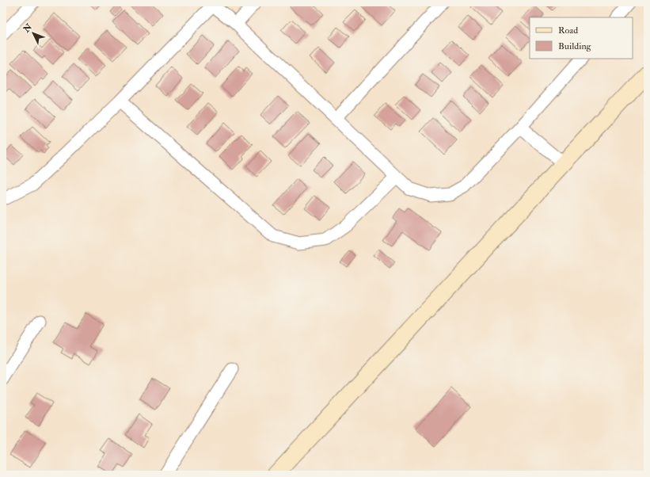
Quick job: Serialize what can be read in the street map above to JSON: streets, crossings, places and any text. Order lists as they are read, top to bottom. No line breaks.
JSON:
{"legend":["Road","Building"],"north":"top left"}
